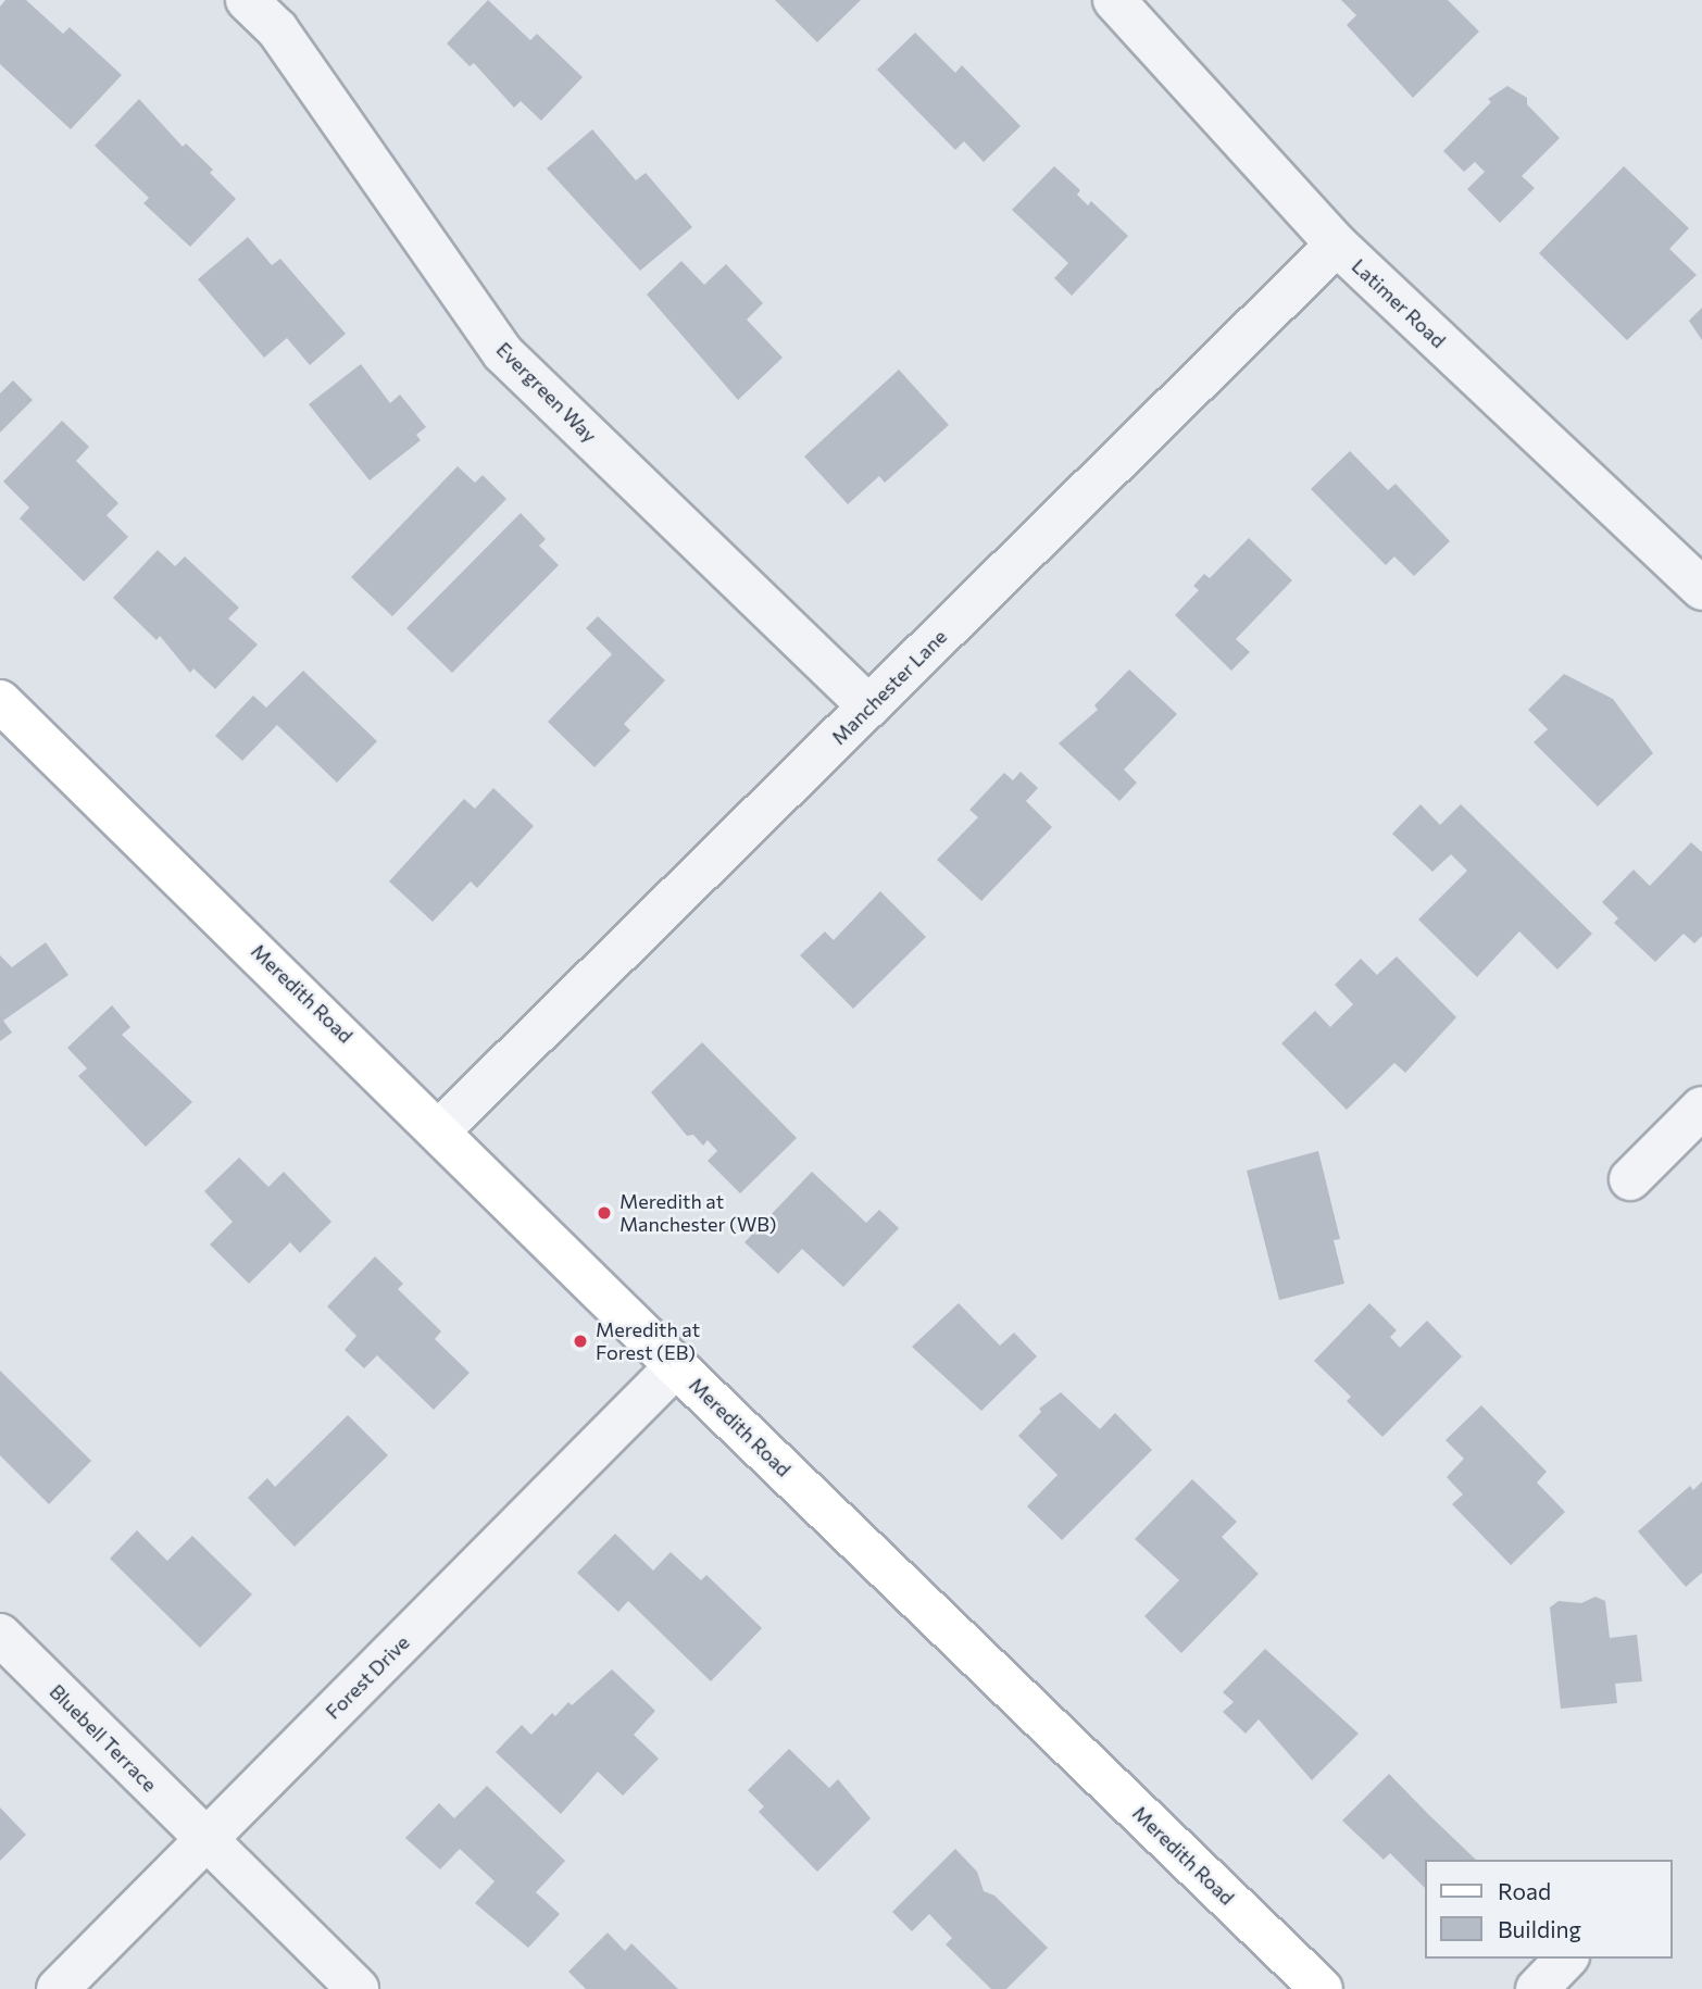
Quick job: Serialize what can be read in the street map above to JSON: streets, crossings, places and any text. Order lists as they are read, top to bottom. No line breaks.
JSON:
{"streets":{"street":["Latimer Road","Evergreen Way","Manchester Lane","Meredith Road","Forest Drive","Bluebell Terrace"]},"crossings":[["Latimer Road","Manchester Lane"],["Evergreen Way","Manchester Lane"],["Manchester Lane","Meredith Road"],["Meredith Road","Forest Drive"],["Forest Drive","Bluebell Terrace"]],"places":["Meredith at Manchester (WB)","Meredith at Forest (EB)"],"legend":["Road","Building"]}
